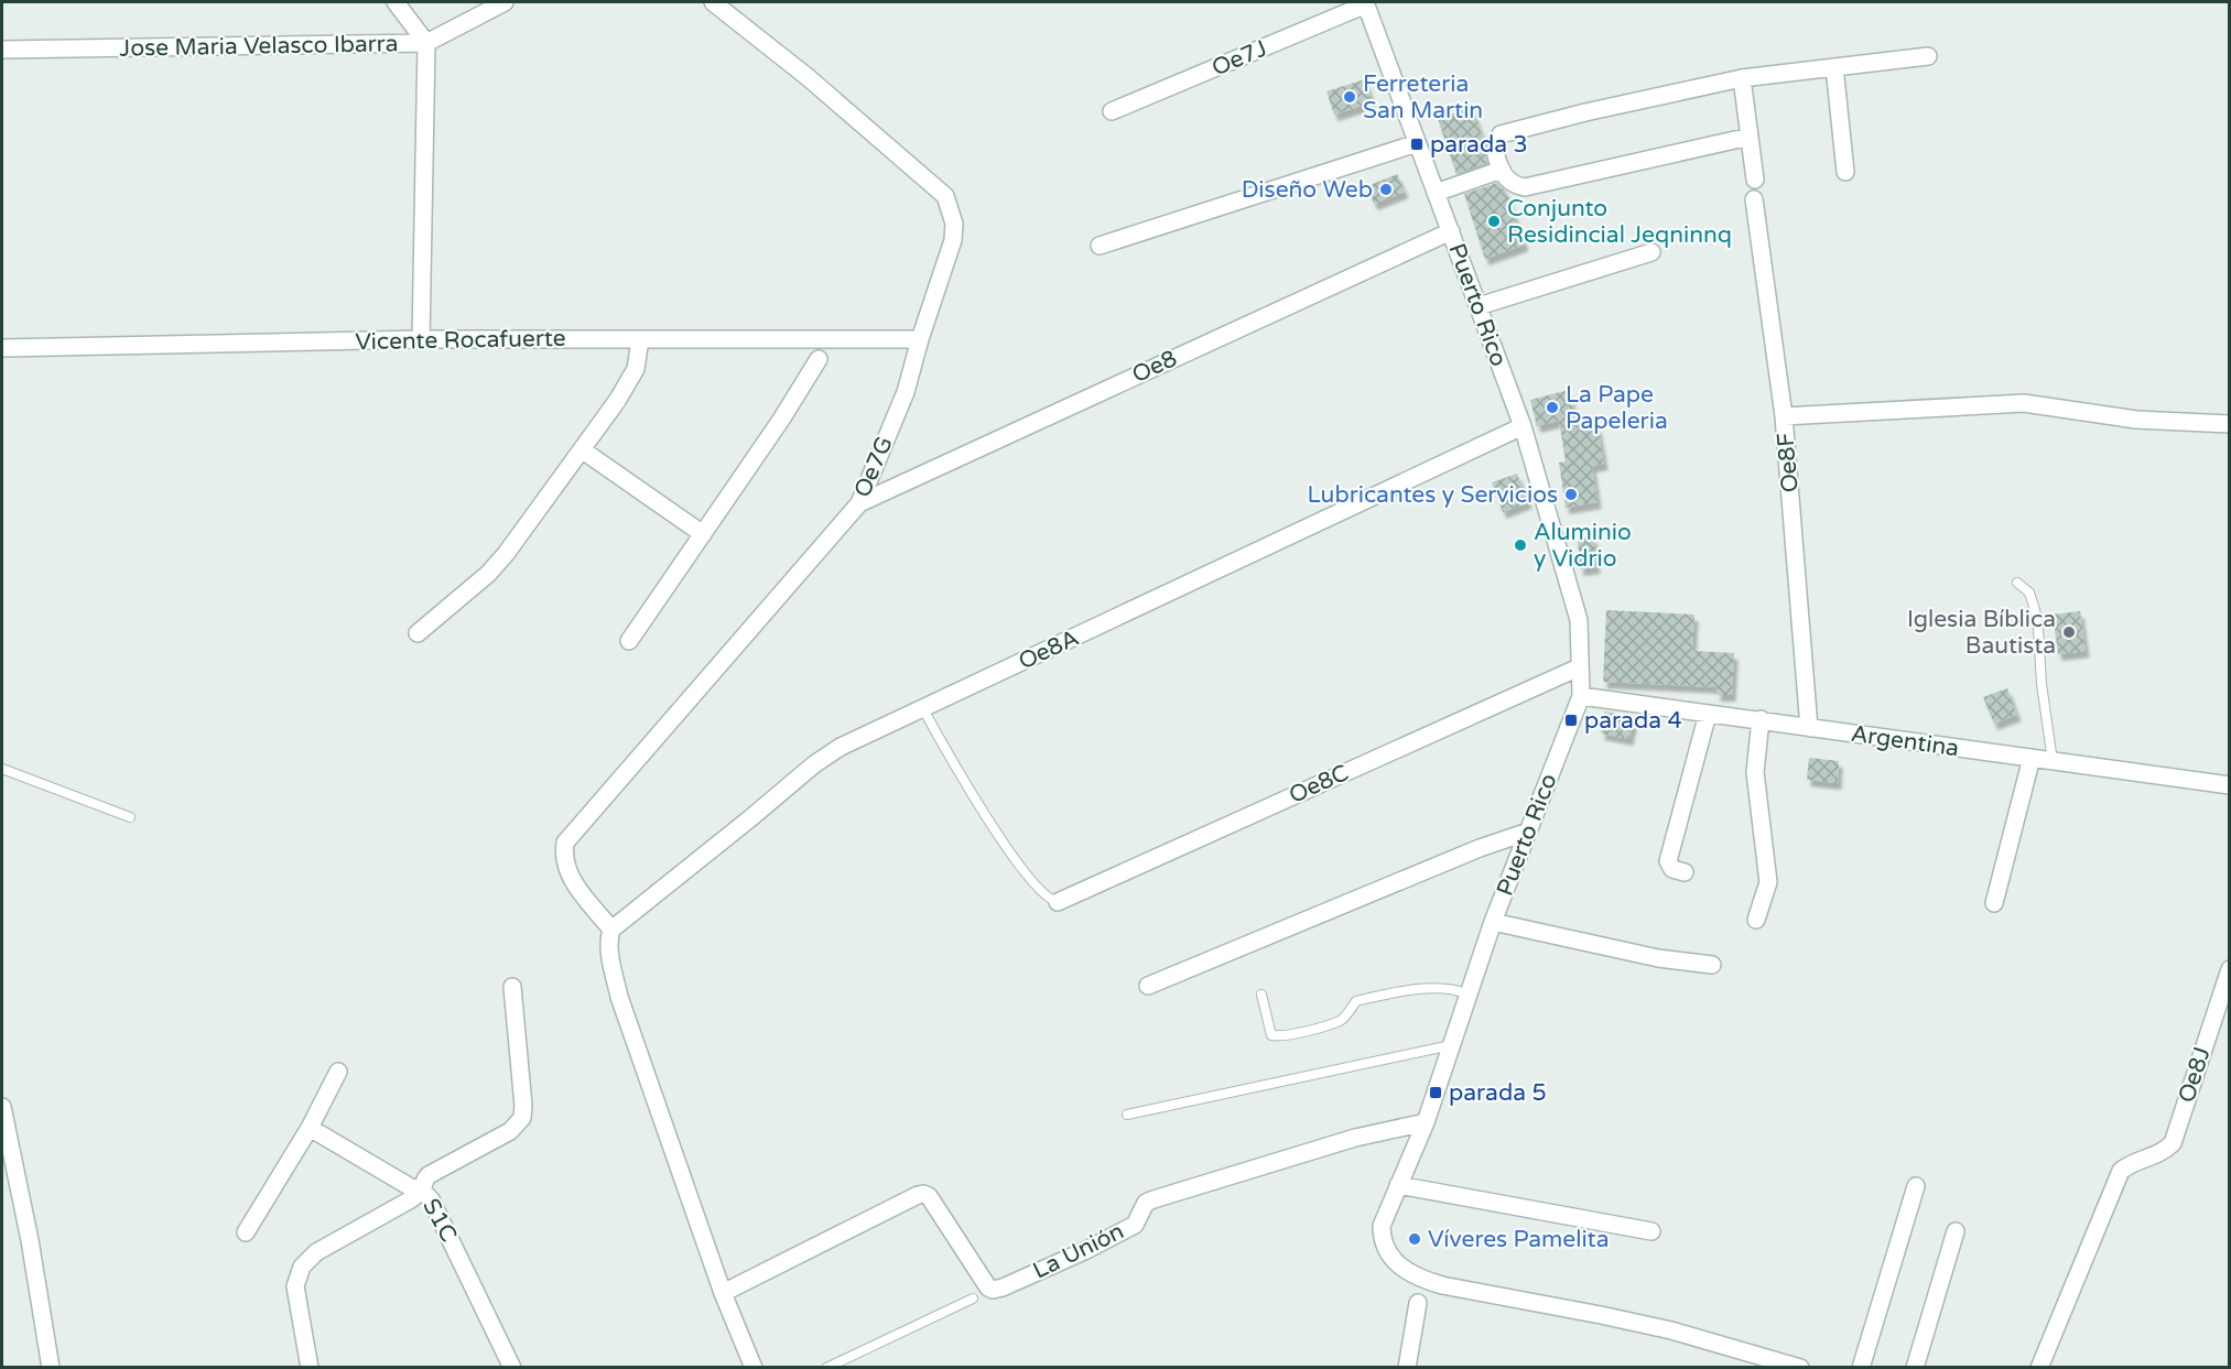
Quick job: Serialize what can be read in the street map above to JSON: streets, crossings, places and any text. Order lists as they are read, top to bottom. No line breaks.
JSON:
{"streets":{"street":["Jose Maria Velasco Ibarra","Oe7J","Puerto Rico","Vicente Rocafuerte","Oe8","Oe8F","Oe7G","Oe8A","Argentina","Oe8C","Oe8J","S1C","La Unión"]},"crossings":[["Oe7J","Puerto Rico"],["Puerto Rico","Oe8"],["Puerto Rico","Oe8A"],["Puerto Rico","Argentina"],["Puerto Rico","Oe8C"],["Puerto Rico","La Unión"],["Vicente Rocafuerte","Oe7G"],["Oe8","Oe7G"],["Oe8F","Argentina"],["Oe7G","Oe8A"]],"places":{"other":["Ferreteria San Martin","Diseño Web","Conjunto Residincial Jeqninnq","La Pape Papeleria","Lubricantes y Servicios","Aluminio y Vidrio","Iglesia Bíblica Bautista","Víveres Pamelita"],"transit":["parada 3","parada 4","parada 5"]}}
